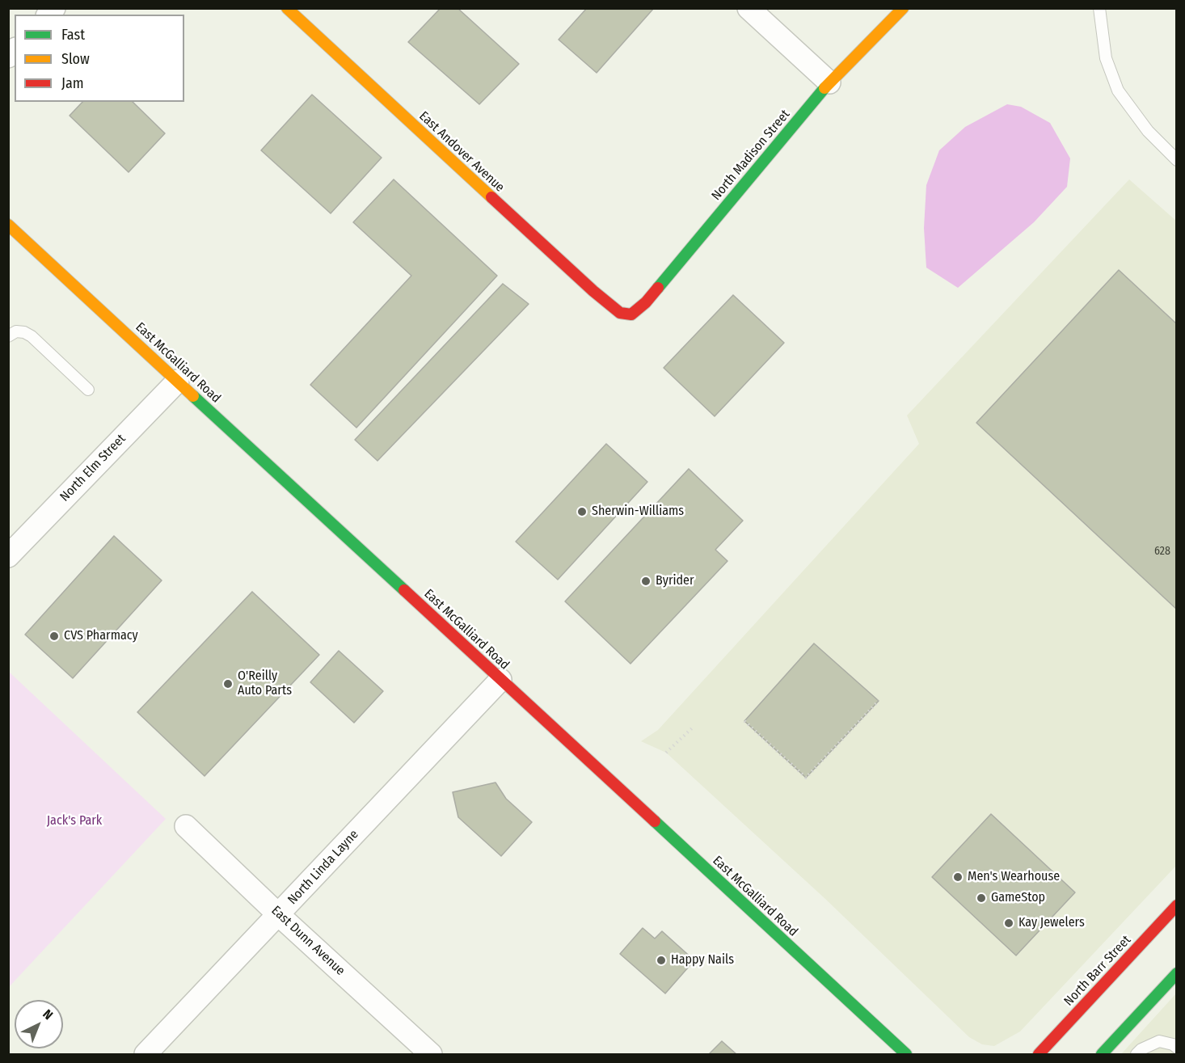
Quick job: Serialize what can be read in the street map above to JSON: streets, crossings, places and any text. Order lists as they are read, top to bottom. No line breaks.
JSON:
{"streets":{"main road":["East Andover Avenue","North Madison Street","East McGalliard Road","North Barr Street"],"street":["North Elm Street","North Linda Layne","East Dunn Avenue"]},"crossings":[["East Andover Avenue","North Madison Street"],["East McGalliard Road","North Elm Street"],["East McGalliard Road","North Linda Layne"],["North Linda Layne","East Dunn Avenue"]],"parks":["Jack's Park"],"places":["Sherwin-Williams","Byrider","CVS Pharmacy","O'Reilly Auto Parts","Men's Wearhouse","GameStop","Kay Jewelers","Happy Nails"],"house_numbers":["628"],"legend":["Fast","Slow","Jam"],"north":"top right"}
